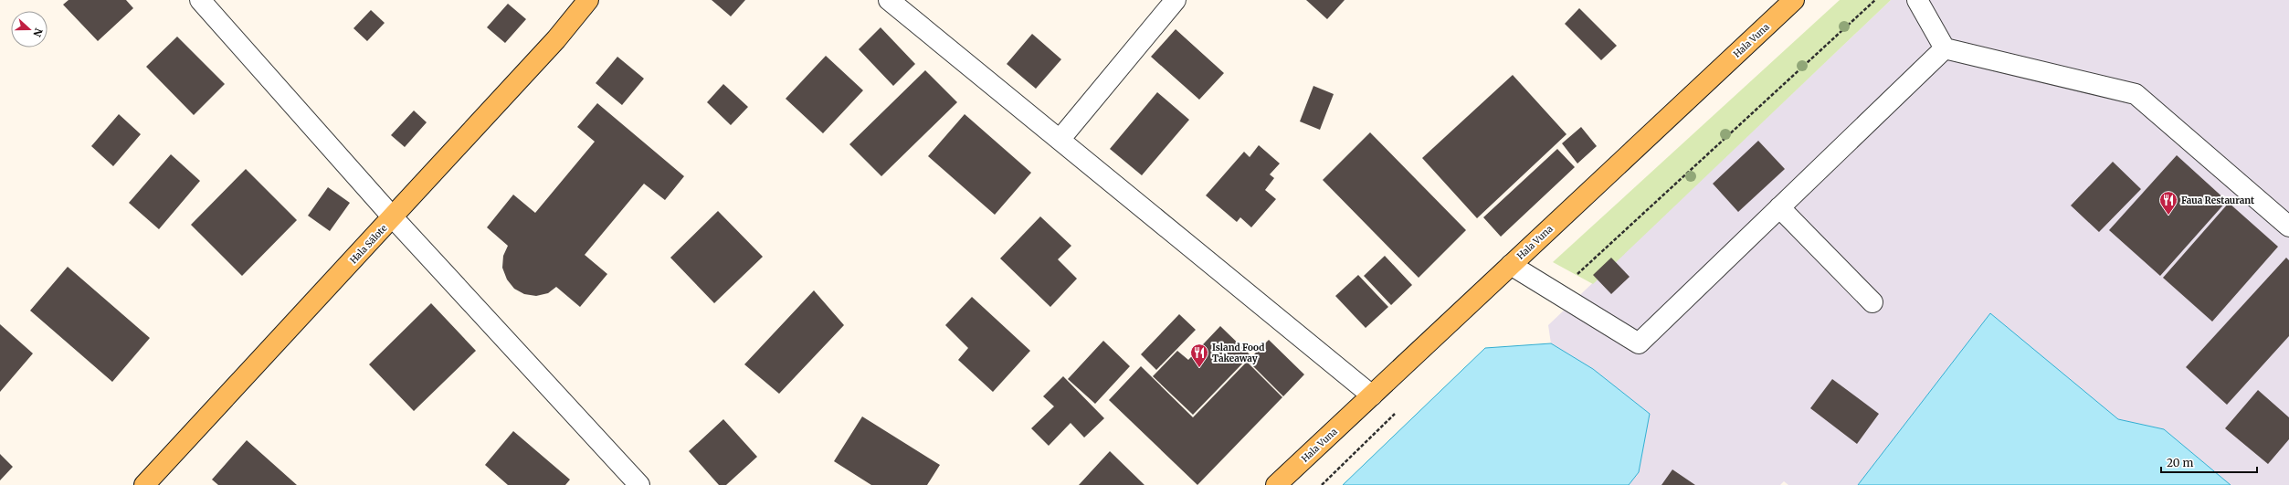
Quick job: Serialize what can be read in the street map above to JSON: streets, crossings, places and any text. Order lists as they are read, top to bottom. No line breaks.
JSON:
{"streets":{"main road":["Hala Vuna","Hala Sālote"]},"places":{"restaurant":["Faua Restaurant","Island Food Takeaway"]},"scale_bar":"20 m","north":"right"}
